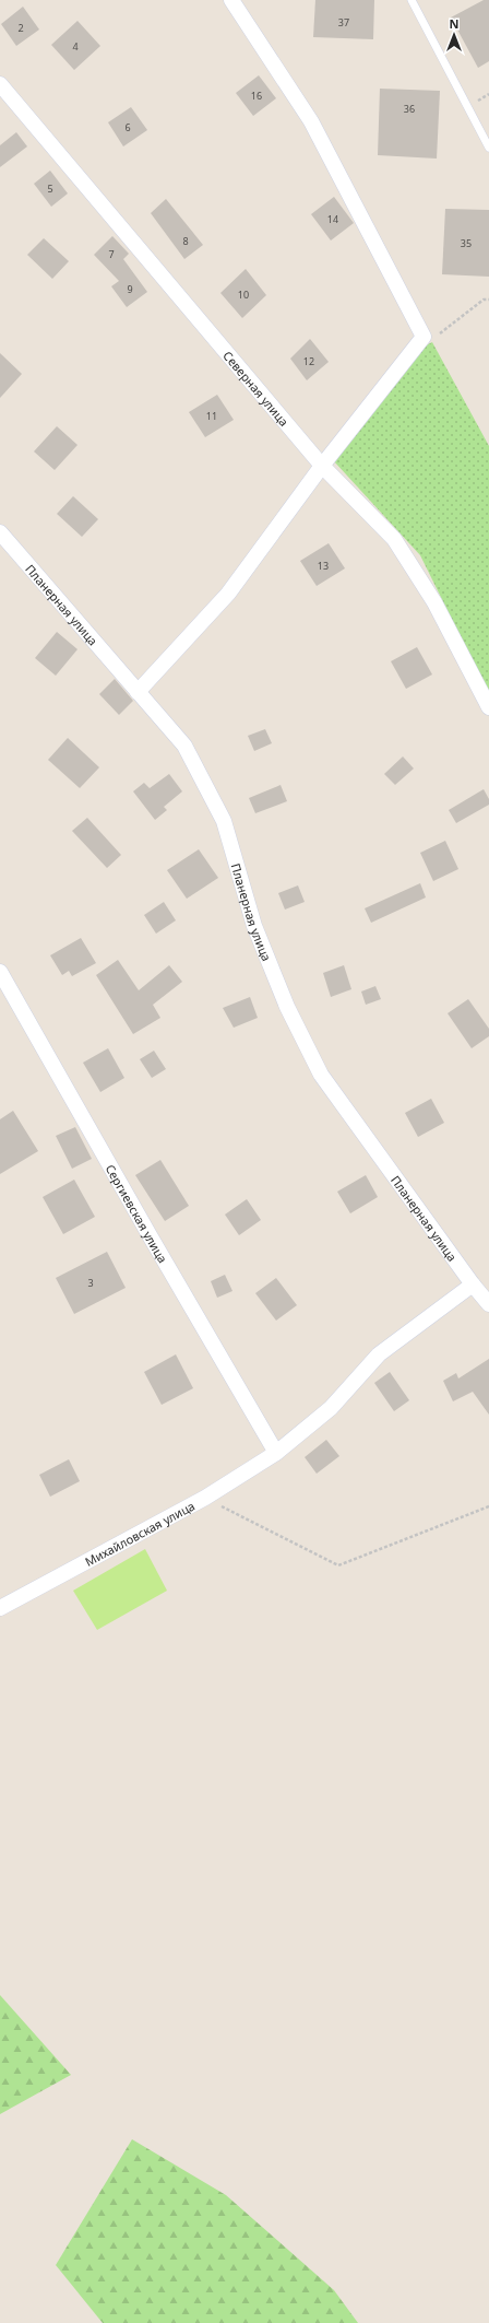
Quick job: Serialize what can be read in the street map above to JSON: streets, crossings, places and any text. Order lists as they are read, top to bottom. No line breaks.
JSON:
{"streets":{"street":["Северная улица","Планерная улица","Сергиевская улица","Михайловская улица"]},"crossings":[["Планерная улица","Михайловская улица"],["Сергиевская улица","Михайловская улица"]],"house_numbers":["37","2","4","16","36","6","5","14","8","35","7","9","10","12","11","13","3"],"north":"top"}
